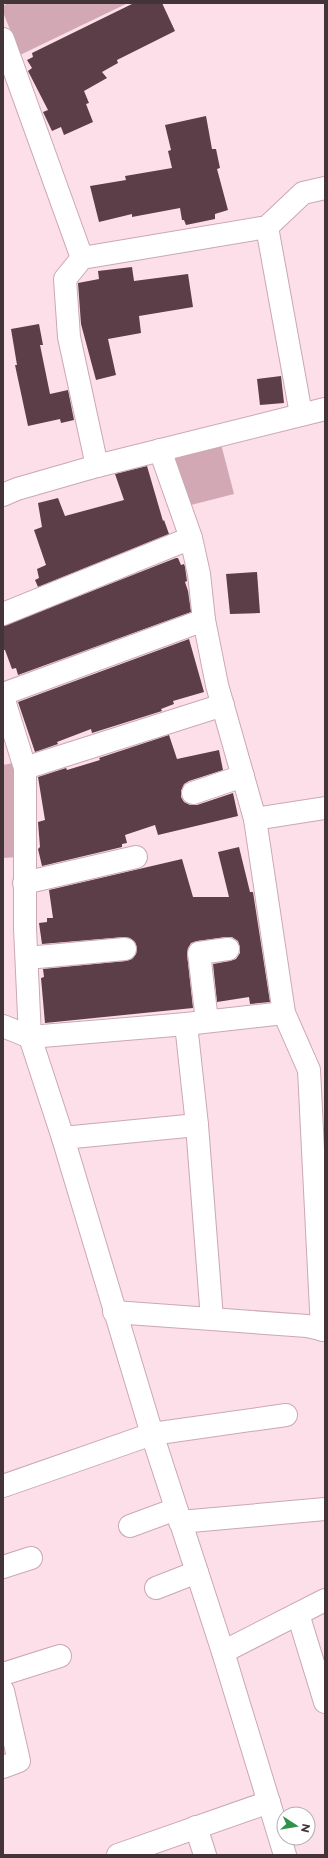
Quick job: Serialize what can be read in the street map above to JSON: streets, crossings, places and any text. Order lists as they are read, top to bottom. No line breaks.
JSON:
{"north":"right"}
